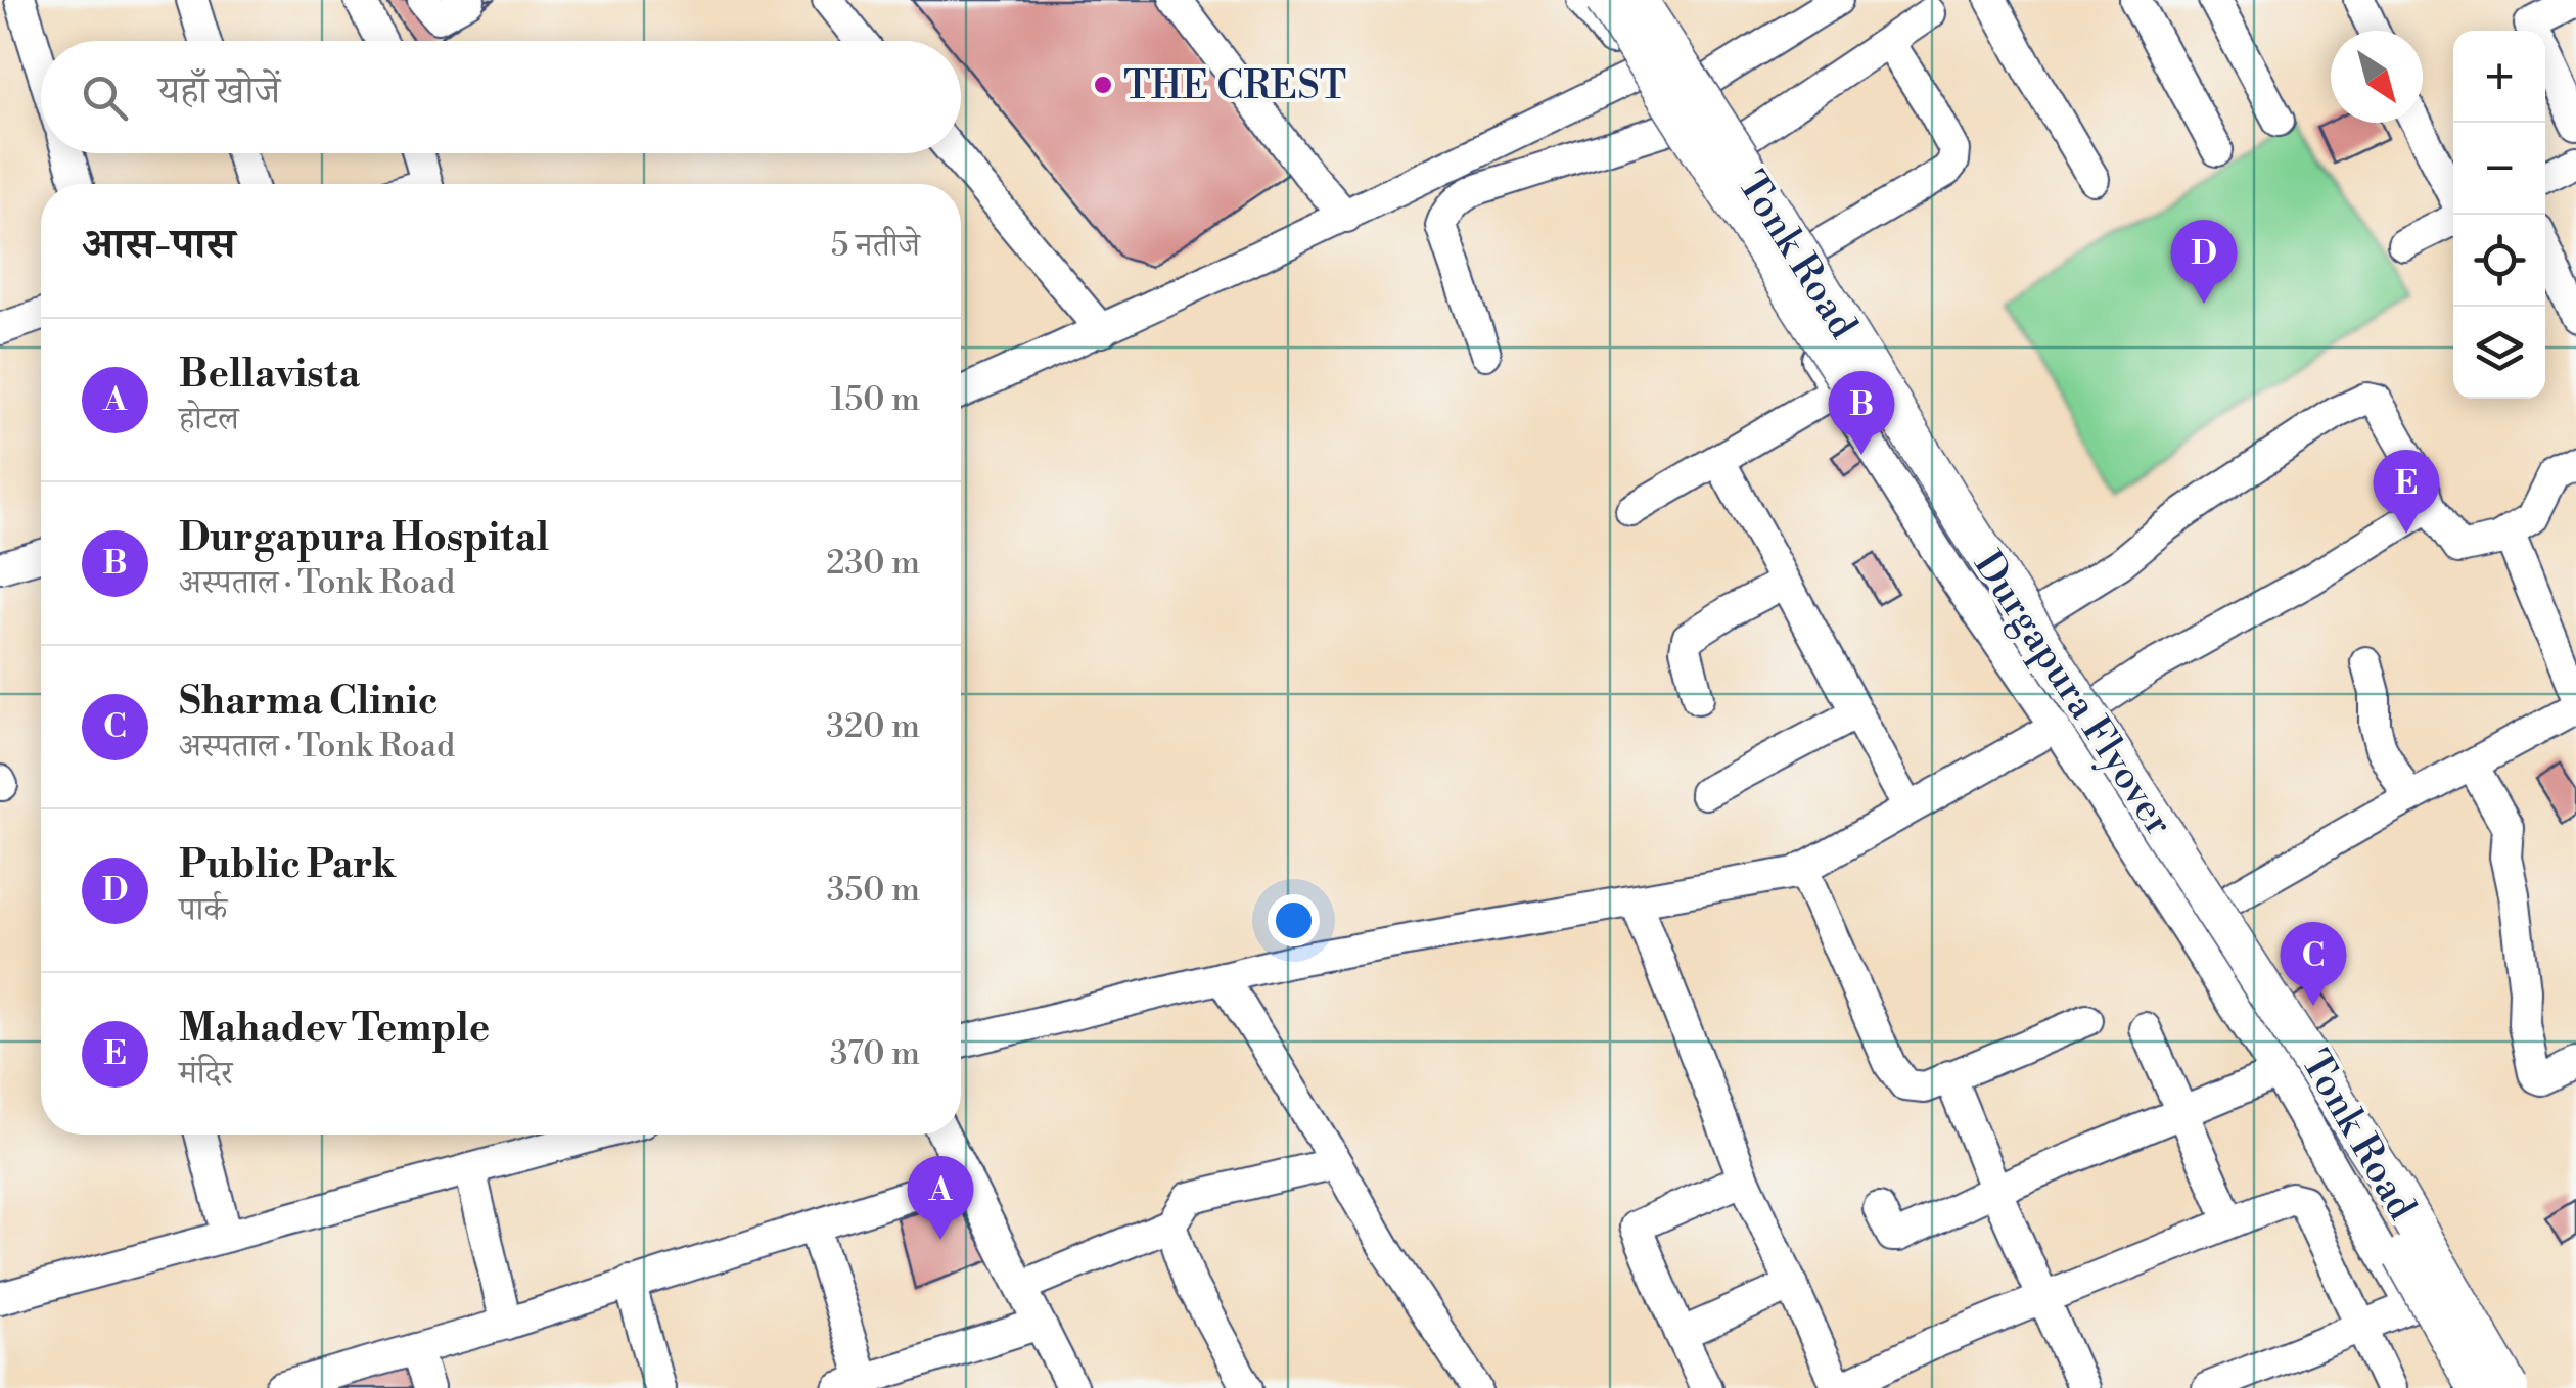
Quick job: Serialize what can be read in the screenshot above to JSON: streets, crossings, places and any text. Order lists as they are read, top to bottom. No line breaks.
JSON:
{"streets":{"main road":["Durgapura Flyover"],"street":["Tonk Road"]},"places":["THE CREST"],"north":"bottom right","page":{"map_buttons":["+","−"],"search":"यहाँ खोजें","heading":["आस-पास","5 नतीजे"],"pins":["D","B","E","C","A"],"list":[{"mark":"A","name":"Bellavista","note":"होटल","value":"150 m"},{"mark":"B","name":"Durgapura Hospital","note":"अस्पताल · Tonk Road","value":"230 m"},{"mark":"C","name":"Sharma Clinic","note":"अस्पताल · Tonk Road","value":"320 m"},{"mark":"D","name":"Public Park","note":"पार्क","value":"350 m"},{"mark":"E","name":"Mahadev Temple","note":"मंदिर","value":"370 m"}]}}
